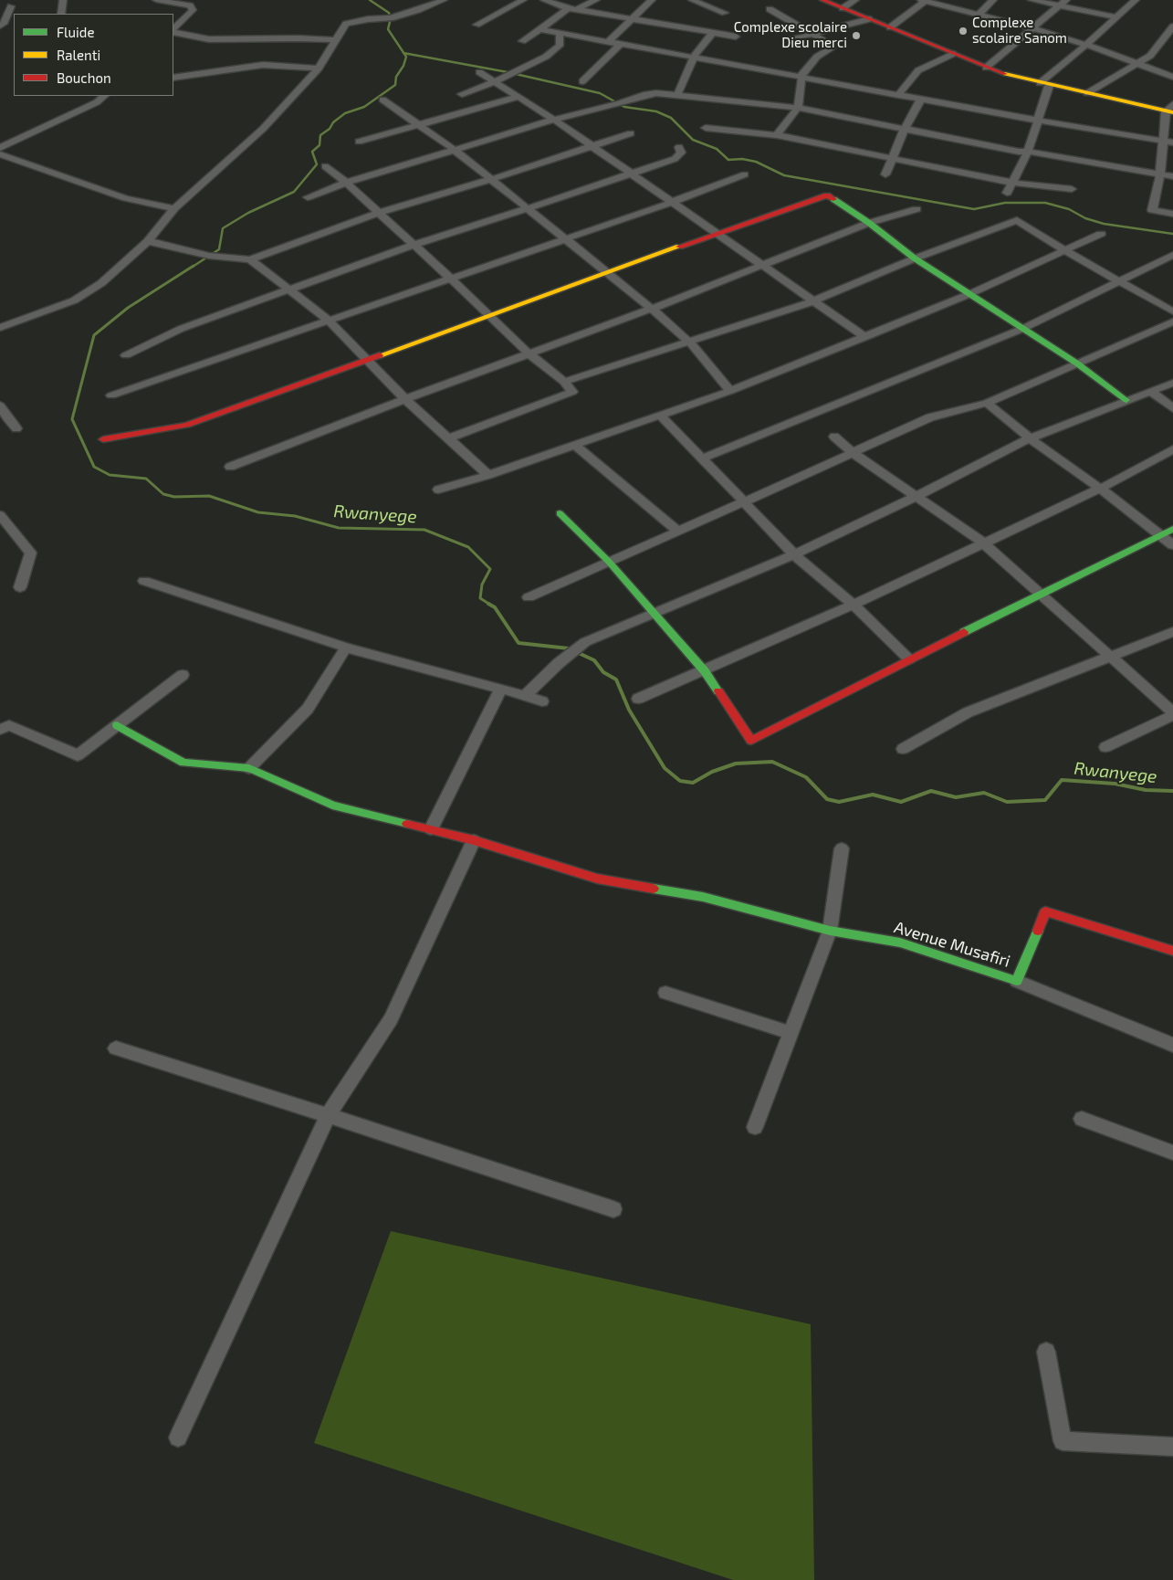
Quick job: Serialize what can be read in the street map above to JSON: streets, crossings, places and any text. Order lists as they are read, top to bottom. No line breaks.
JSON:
{"streets":{"street":["Avenue Musafiri"]},"water":["Rwanyege"],"places":["Complexe scolaire Sanom","Complexe scolaire Dieu merci"],"legend":["Fluide","Ralenti","Bouchon"]}
